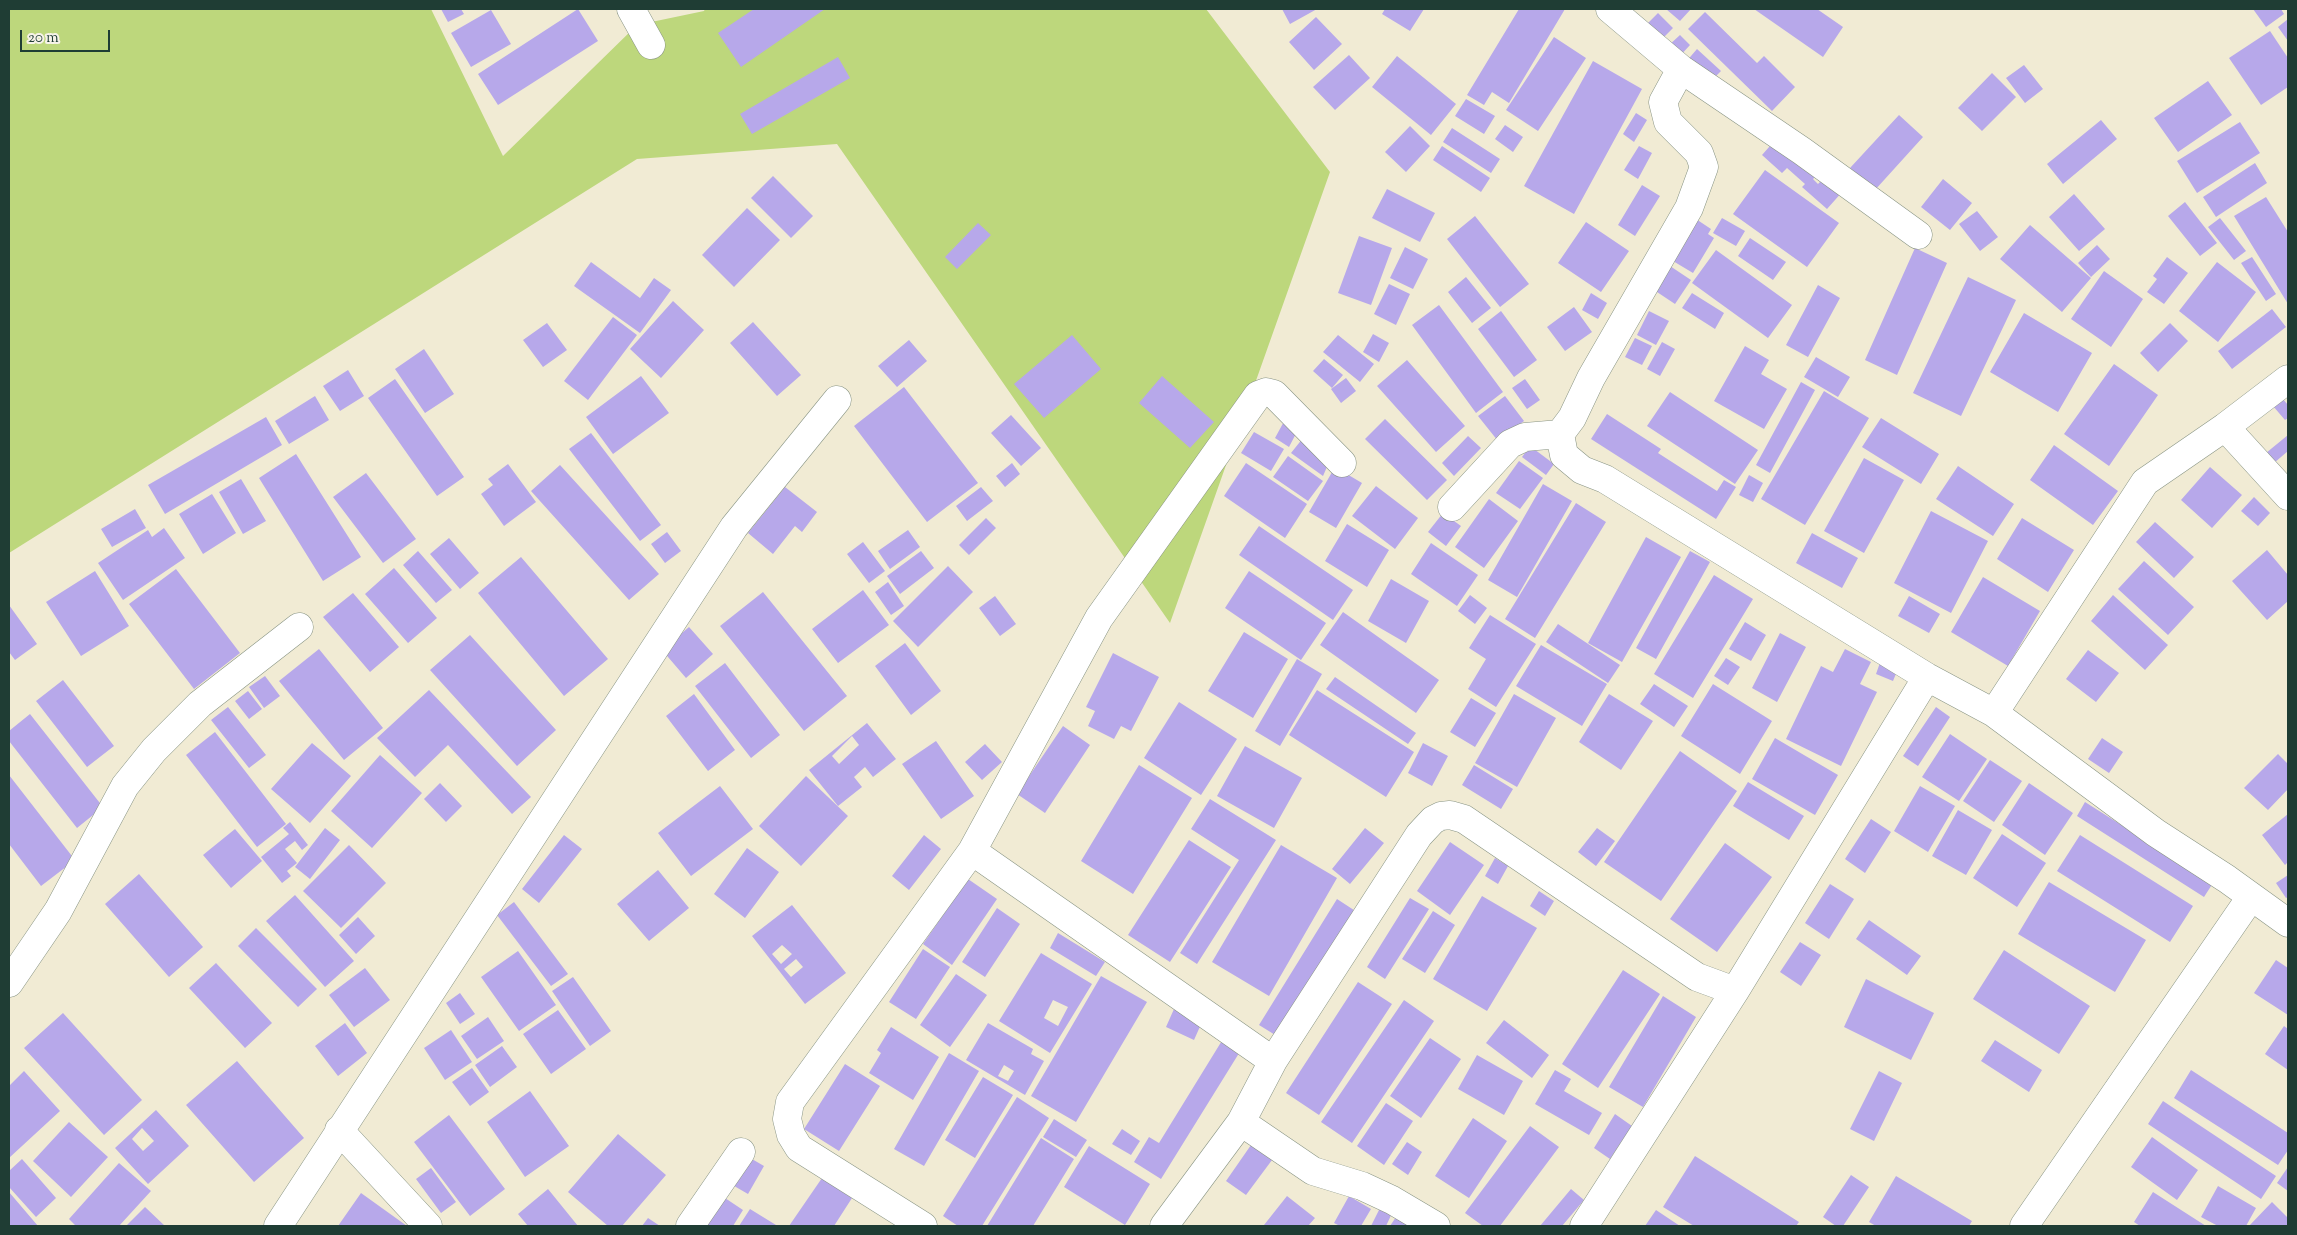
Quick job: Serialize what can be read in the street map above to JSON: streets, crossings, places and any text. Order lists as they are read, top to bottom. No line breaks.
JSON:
{"scale_bar":"20 m"}
